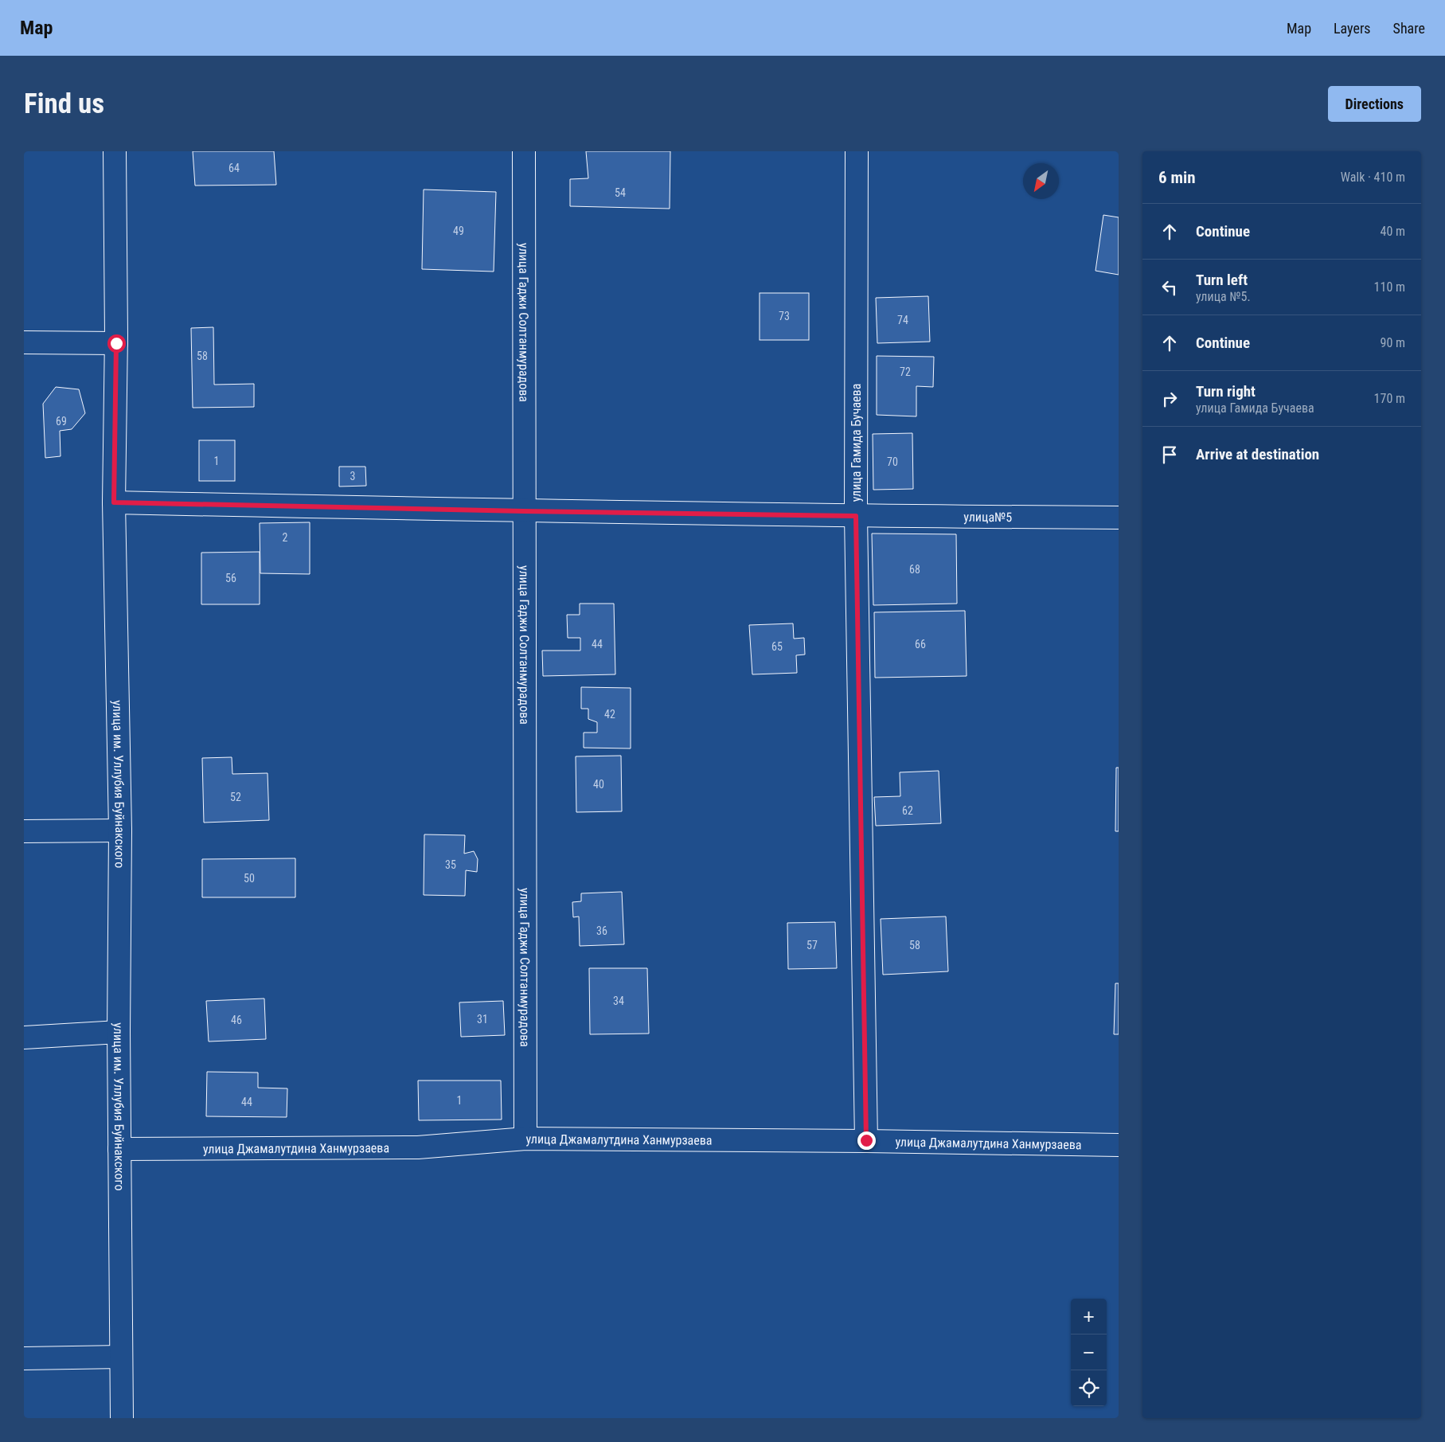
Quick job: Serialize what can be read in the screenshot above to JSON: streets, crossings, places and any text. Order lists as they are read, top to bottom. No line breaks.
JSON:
{"streets":{"street":["улица Гаджи Солтанмурадова","улица Гамида Бучаева","улица№5","улица им. Уллубия Буйнакского","улица Джамалутдина Ханмурзаева"]},"crossings":[["улица Гаджи Солтанмурадова","улица№5"],["улица Гаджи Солтанмурадова","улица Джамалутдина Ханмурзаева"],["улица Гамида Бучаева","улица№5"],["улица Гамида Бучаева","улица Джамалутдина Ханмурзаева"],["улица№5","улица им. Уллубия Буйнакского"],["улица им. Уллубия Буйнакского","улица Джамалутдина Ханмурзаева"]],"house_numbers":["64","54","49","73","74","58","72","69","1","70","3","2","68","56","44","66","65","42","40","52","62","35","50","36","57","58","34","31","46","1","44"],"north":"bottom left","page":{"header":"Map","nav":["Map","Layers","Share"],"buttons":"Directions","title":"Find us","heading":["6 min","Walk · 410 m"],"list":[["Continue","40 m"],["Turn left","улица №5.","110 m"],["Continue","90 m"],["Turn right","улица Гамида Бучаева","170 m"],"Arrive at destination"],"map_buttons":["+","−"]}}
